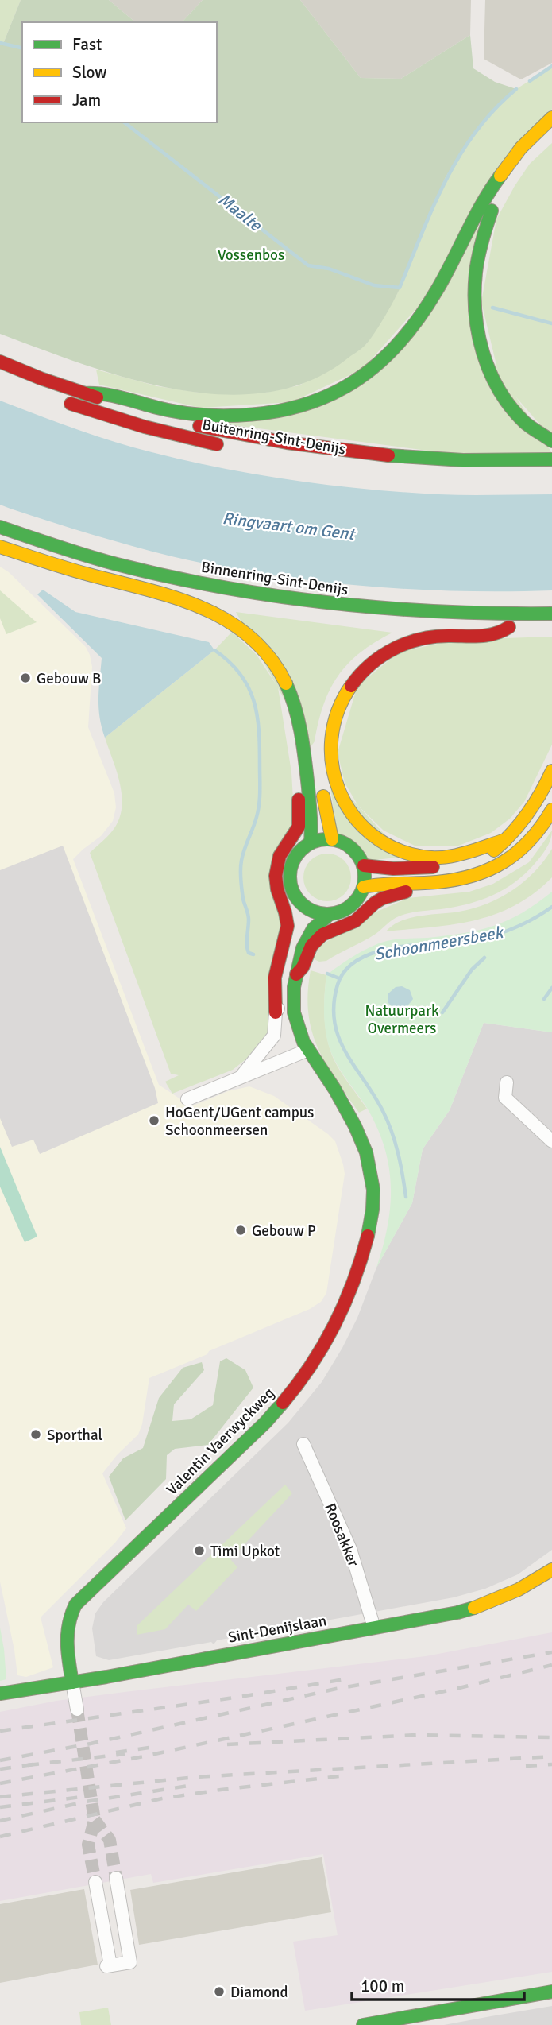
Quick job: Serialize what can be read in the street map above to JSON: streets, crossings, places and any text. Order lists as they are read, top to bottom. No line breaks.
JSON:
{"streets":{"main road":["Buitenring-Sint-Denijs","Binnenring-Sint-Denijs","Valentin Vaerwyckweg","Sint-Denijslaan"],"street":["Roosakker"]},"crossings":[["Valentin Vaerwyckweg","Sint-Denijslaan"],["Roosakker","Sint-Denijslaan"]],"water":["Maalte","Ringvaart om Gent","Schoonmeersbeek"],"parks":["Vossenbos","Natuurpark Overmeers"],"places":["Gebouw B","HoGent/UGent campus Schoonmeersen","Gebouw P","Sporthal","Timi Upkot","Diamond"],"legend":["Fast","Slow","Jam"],"scale_bar":"100 m"}
